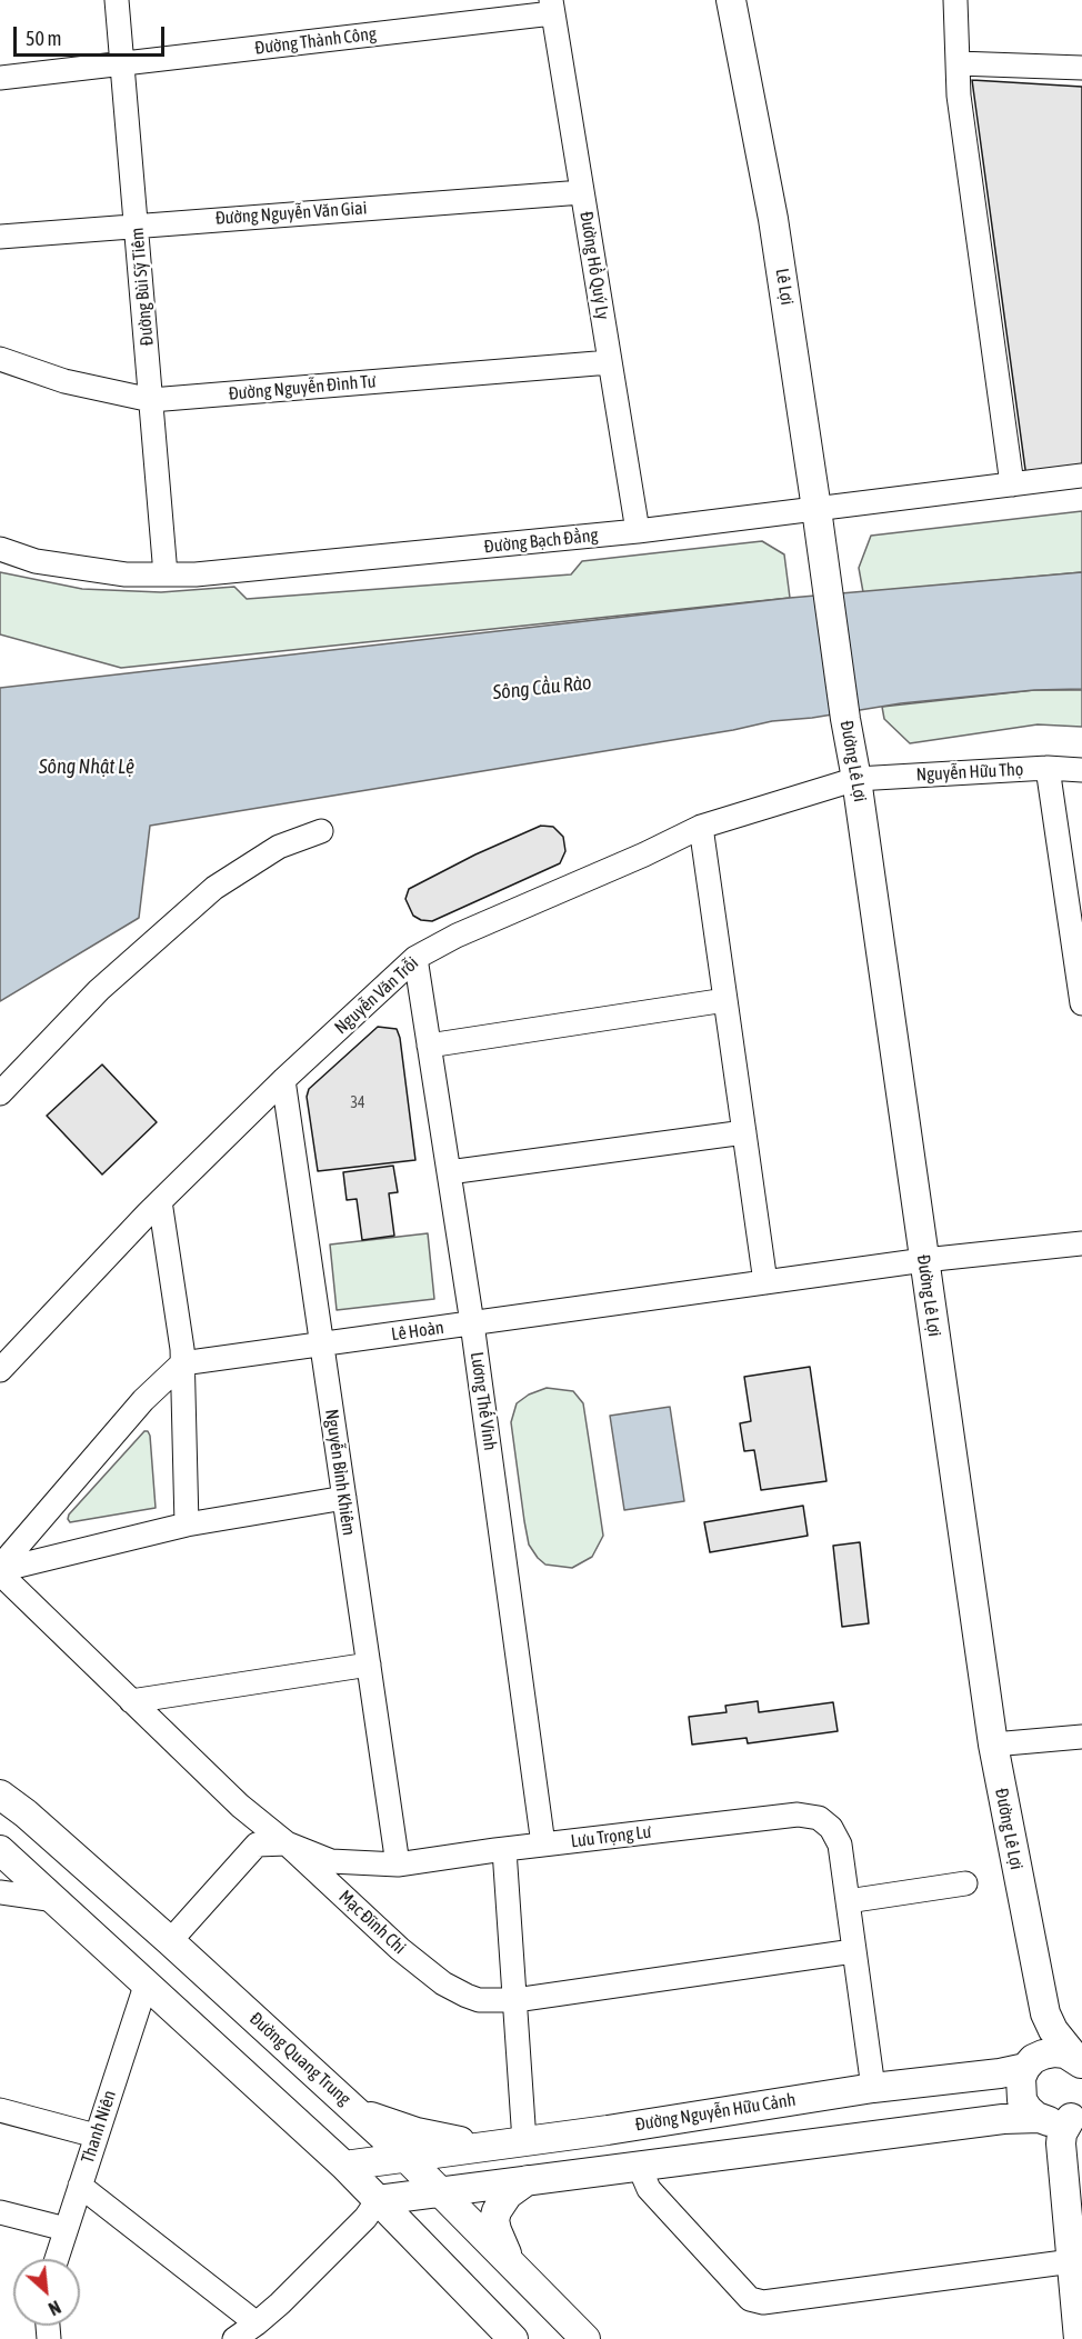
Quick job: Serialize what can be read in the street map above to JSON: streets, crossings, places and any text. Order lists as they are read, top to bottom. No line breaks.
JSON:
{"streets":{"main road":["Lê Lợi","Đường Lê Lợi","Đường Quang Trung","Đường Nguyễn Hữu Cảnh"],"street":["Đường Thành Công","Đường Nguyễn Văn Giai","Đường Hồ Quý Ly","Đường Bùi Sỹ Tiêm","Đường Nguyễn Đình Tư","Đường Bạch Đằng","Nguyễn Hữu Thọ","Nguyễn Văn Trỗi","Lê Hoàn","Lương Thế Vinh","Nguyễn Bỉnh Khiêm","Lưu Trọng Lư","Mạc Đĩnh Chi","Thanh Niên"]},"crossings":[["Đường Thành Công","Đường Hồ Quý Ly"],["Đường Thành Công","Đường Bùi Sỹ Tiêm"],["Đường Nguyễn Văn Giai","Đường Hồ Quý Ly"],["Đường Nguyễn Văn Giai","Đường Bùi Sỹ Tiêm"],["Đường Hồ Quý Ly","Đường Nguyễn Đình Tư"],["Đường Hồ Quý Ly","Đường Bạch Đằng"],["Đường Bùi Sỹ Tiêm","Đường Nguyễn Đình Tư"],["Đường Bùi Sỹ Tiêm","Đường Bạch Đằng"],["Lê Lợi","Đường Bạch Đằng"],["Lê Lợi","Đường Lê Lợi"],["Đường Lê Lợi","Nguyễn Hữu Thọ"],["Đường Lê Lợi","Nguyễn Văn Trỗi"],["Đường Lê Lợi","Lê Hoàn"],["Đường Lê Lợi","Đường Nguyễn Hữu Cảnh"],["Nguyễn Hữu Thọ","Nguyễn Văn Trỗi"],["Nguyễn Văn Trỗi","Lương Thế Vinh"],["Nguyễn Văn Trỗi","Nguyễn Bỉnh Khiêm"],["Lê Hoàn","Lương Thế Vinh"],["Lê Hoàn","Nguyễn Bỉnh Khiêm"],["Lương Thế Vinh","Lưu Trọng Lư"],["Nguyễn Bỉnh Khiêm","Lưu Trọng Lư"],["Lưu Trọng Lư","Mạc Đĩnh Chi"],["Lưu Trọng Lư","Đường Quang Trung"],["Lưu Trọng Lư","Đường Nguyễn Hữu Cảnh"],["Đường Quang Trung","Đường Nguyễn Hữu Cảnh"]],"water":["Sông Cầu Rào","Sông Nhật Lệ"],"house_numbers":["34"],"scale_bar":"50 m","north":"bottom right"}
